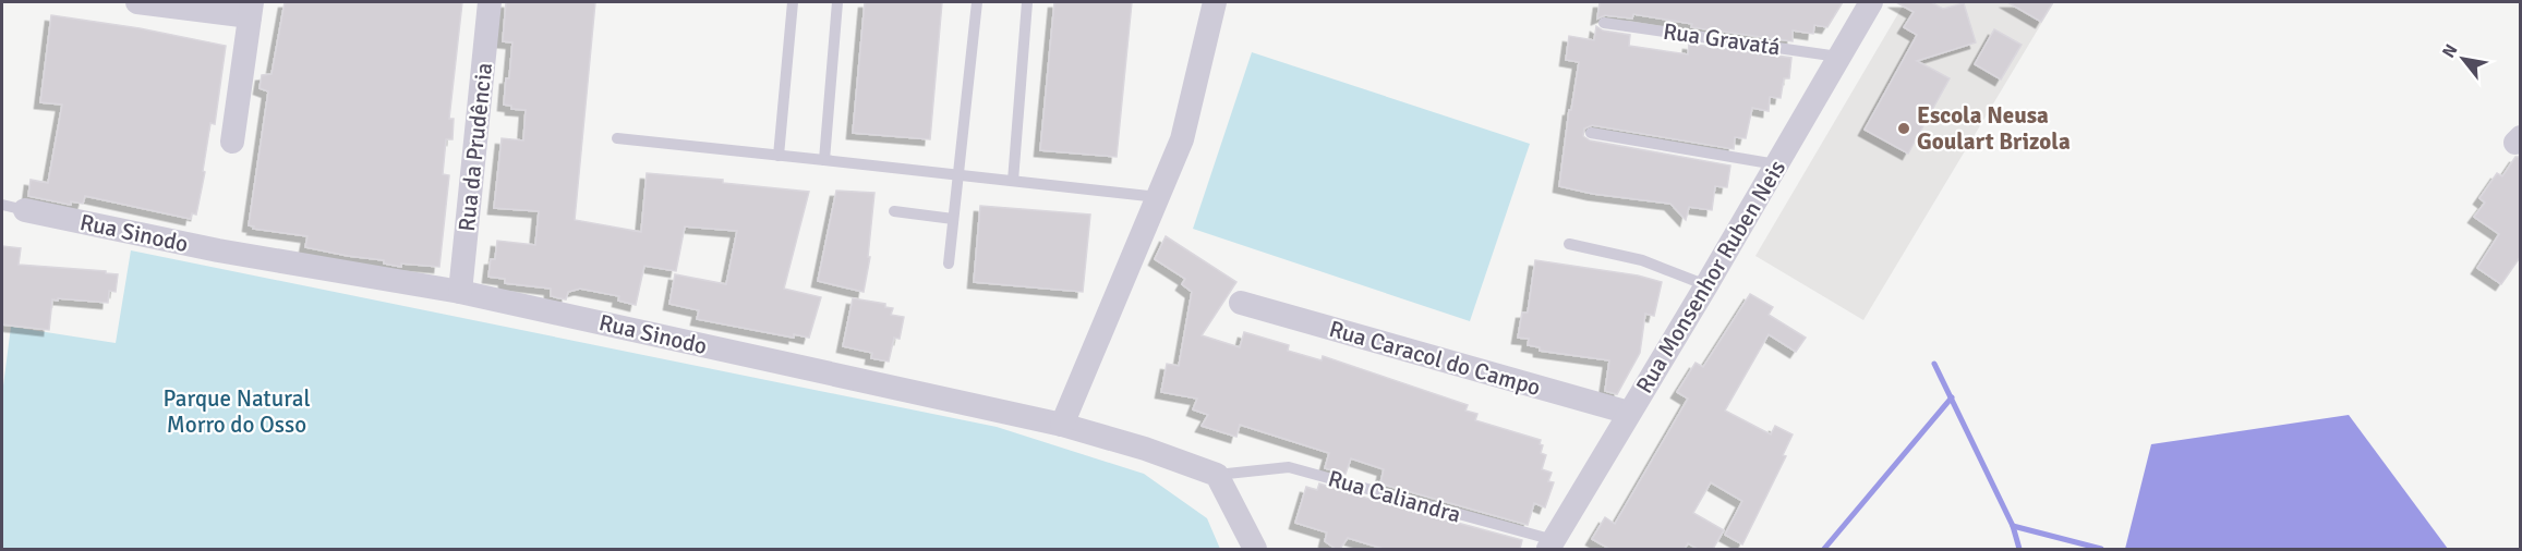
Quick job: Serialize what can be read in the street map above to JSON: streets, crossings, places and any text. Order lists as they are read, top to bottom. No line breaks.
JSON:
{"streets":{"street":["Rua da Prudência","Rua Sinodo","Rua Monsenhor Ruben Neis","Rua Caracol do Campo"],"lane":["Rua Gravatá","Rua Caliandra"]},"crossings":[["Rua Gravatá","Rua Monsenhor Ruben Neis"],["Rua da Prudência","Rua Sinodo"],["Rua Sinodo","Rua Caliandra"],["Rua Monsenhor Ruben Neis","Rua Caracol do Campo"],["Rua Monsenhor Ruben Neis","Rua Caliandra"]],"parks":["Parque Natural Morro do Osso"],"places":["Escola Neusa Goulart Brizola"],"north":"top left"}
